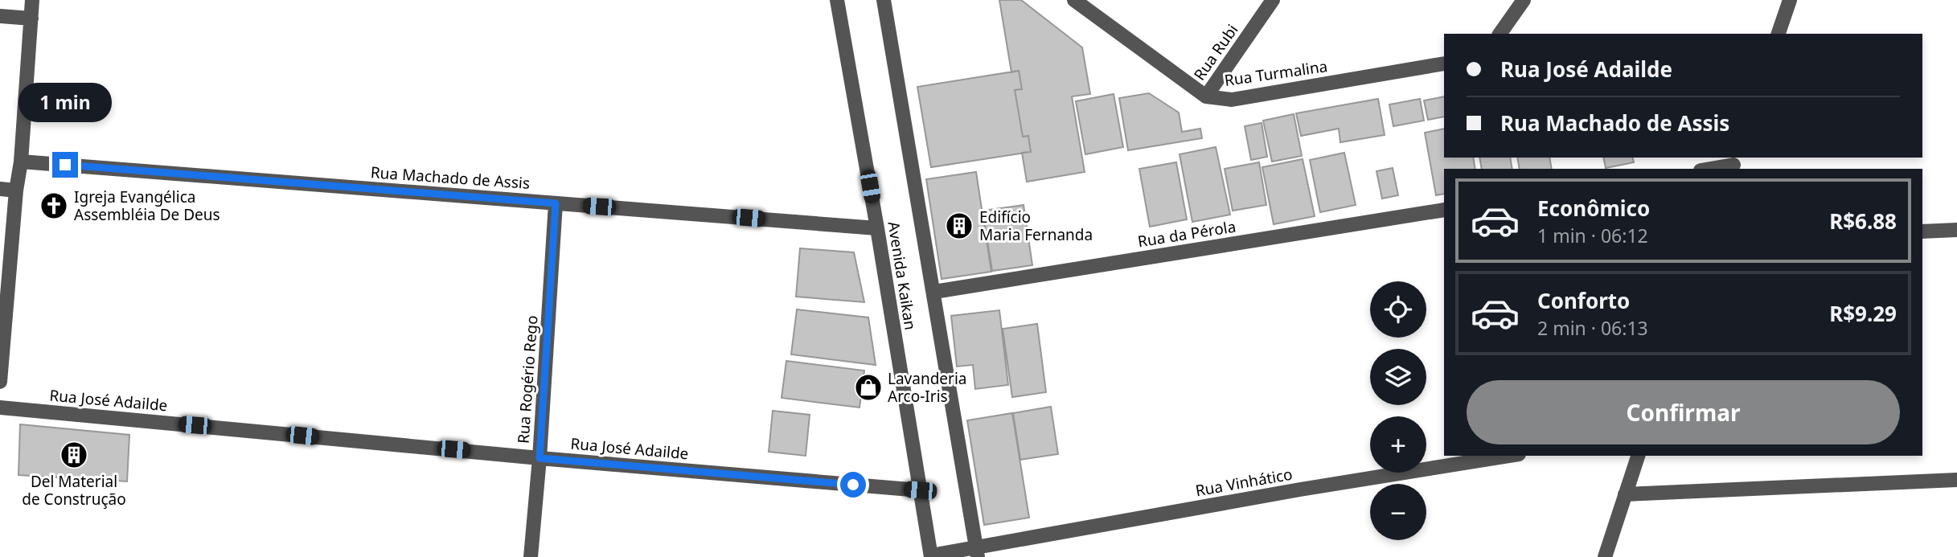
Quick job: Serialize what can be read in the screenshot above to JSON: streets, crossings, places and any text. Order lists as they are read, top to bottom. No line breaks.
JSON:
{"streets":{"street":["Rua Rubi","Rua Turmalina","Rua Machado de Assis","Rua da Pérola","Avenida Kaikan","Rua Rogério Rego","Rua José Adailde","Rua Vinhático"]},"crossings":[["Rua Rubi","Rua Turmalina"],["Rua Machado de Assis","Avenida Kaikan"],["Rua Machado de Assis","Rua Rogério Rego"],["Rua da Pérola","Avenida Kaikan"],["Avenida Kaikan","Rua José Adailde"],["Avenida Kaikan","Rua Vinhático"],["Rua Rogério Rego","Rua José Adailde"]],"places":{"church":["Igreja Evangélica Assembléia De Deus"],"building":["Edifício Maria Fernanda","Del Material de Construção"],"shop":["Lavanderia Arco-Iris"]},"page":{"banner":["Rua José Adailde","Rua Machado de Assis"],"bubble":"1 min","list":[{"name":"Econômico","note":"1 min · 06:12","value":"R$6.88"},{"name":"Conforto","note":"2 min · 06:13","value":"R$9.29"}],"map_buttons":["+","−"],"buttons":"Confirmar"}}
